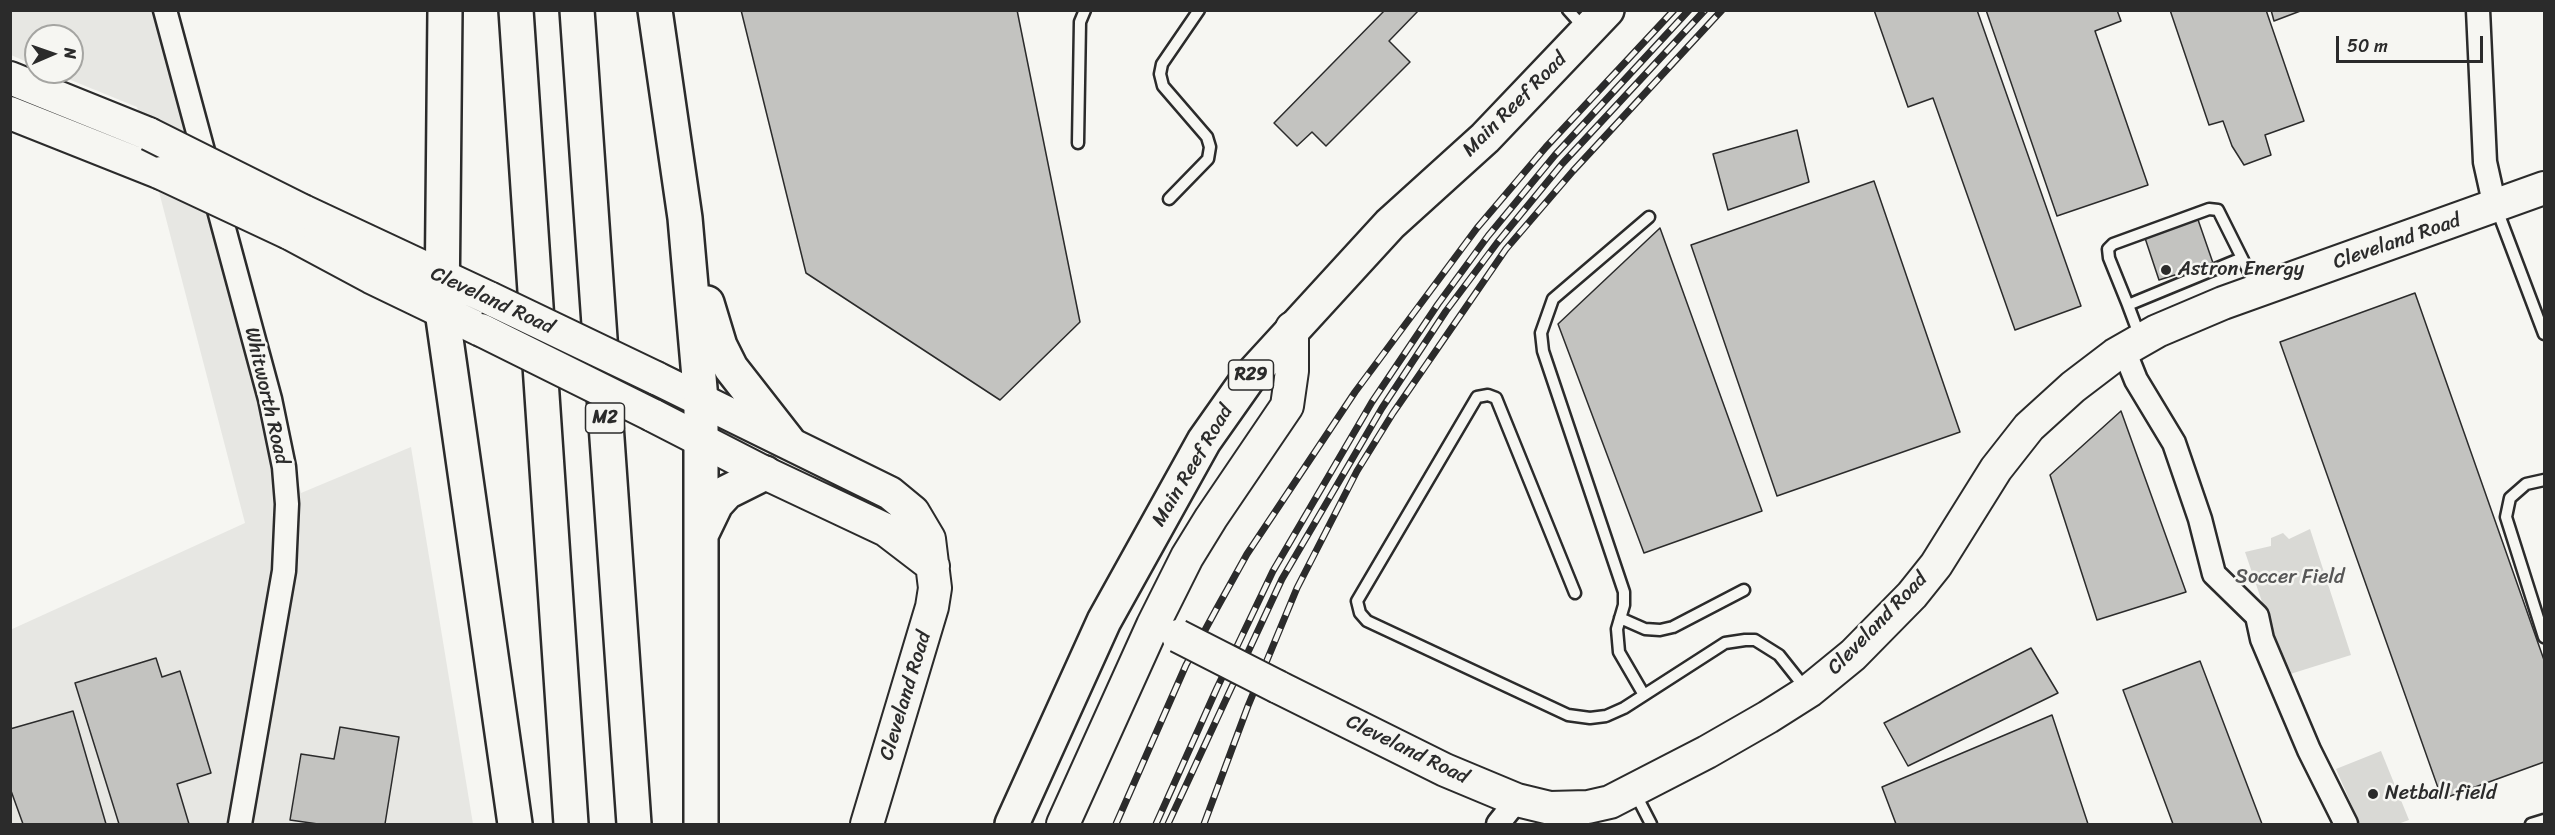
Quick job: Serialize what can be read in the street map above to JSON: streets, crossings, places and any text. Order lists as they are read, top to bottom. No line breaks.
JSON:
{"streets":{"main road":["Main Reef Road","R29","M2"],"street":["Cleveland Road","Whitworth Road"]},"parks":["Soccer Field"],"places":["Astron Energy","Netball field"],"scale_bar":"50 m","north":"right"}
